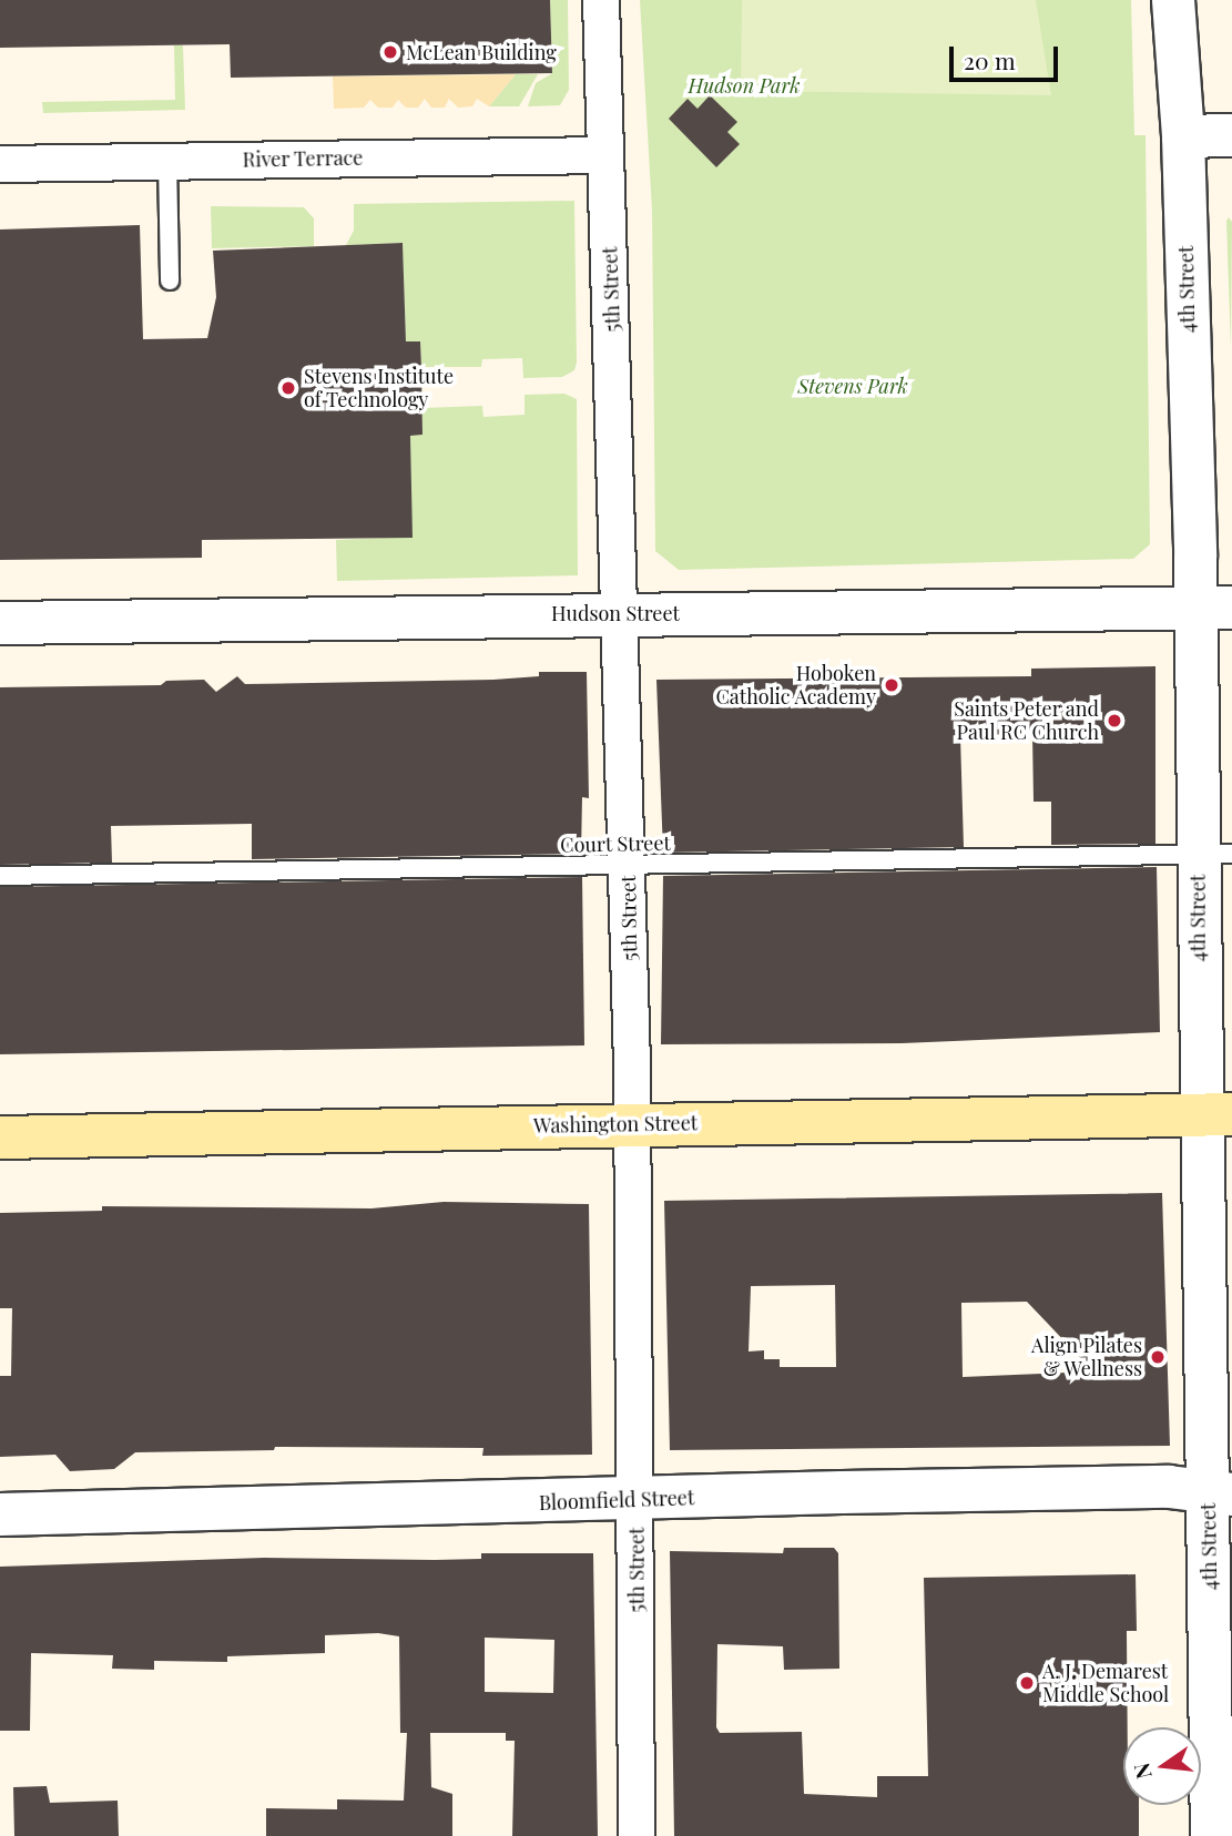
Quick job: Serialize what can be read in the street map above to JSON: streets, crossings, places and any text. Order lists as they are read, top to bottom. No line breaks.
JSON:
{"streets":{"main road":["Washington Street"],"street":["River Terrace","5th Street","4th Street","Hudson Street","Bloomfield Street"],"lane":["Court Street"]},"crossings":[["River Terrace","5th Street"],["5th Street","Hudson Street"],["5th Street","Court Street"],["5th Street","Washington Street"],["5th Street","Bloomfield Street"],["4th Street","Hudson Street"],["4th Street","Court Street"],["4th Street","Washington Street"],["4th Street","Bloomfield Street"]],"parks":["Hudson Park","Stevens Park"],"places":["McLean Building","Stevens Institute of Technology","Hoboken Catholic Academy","Saints Peter and Paul RC Church","Align Pilates & Wellness","A. J. Demarest Middle School"],"scale_bar":"20 m","north":"left"}
